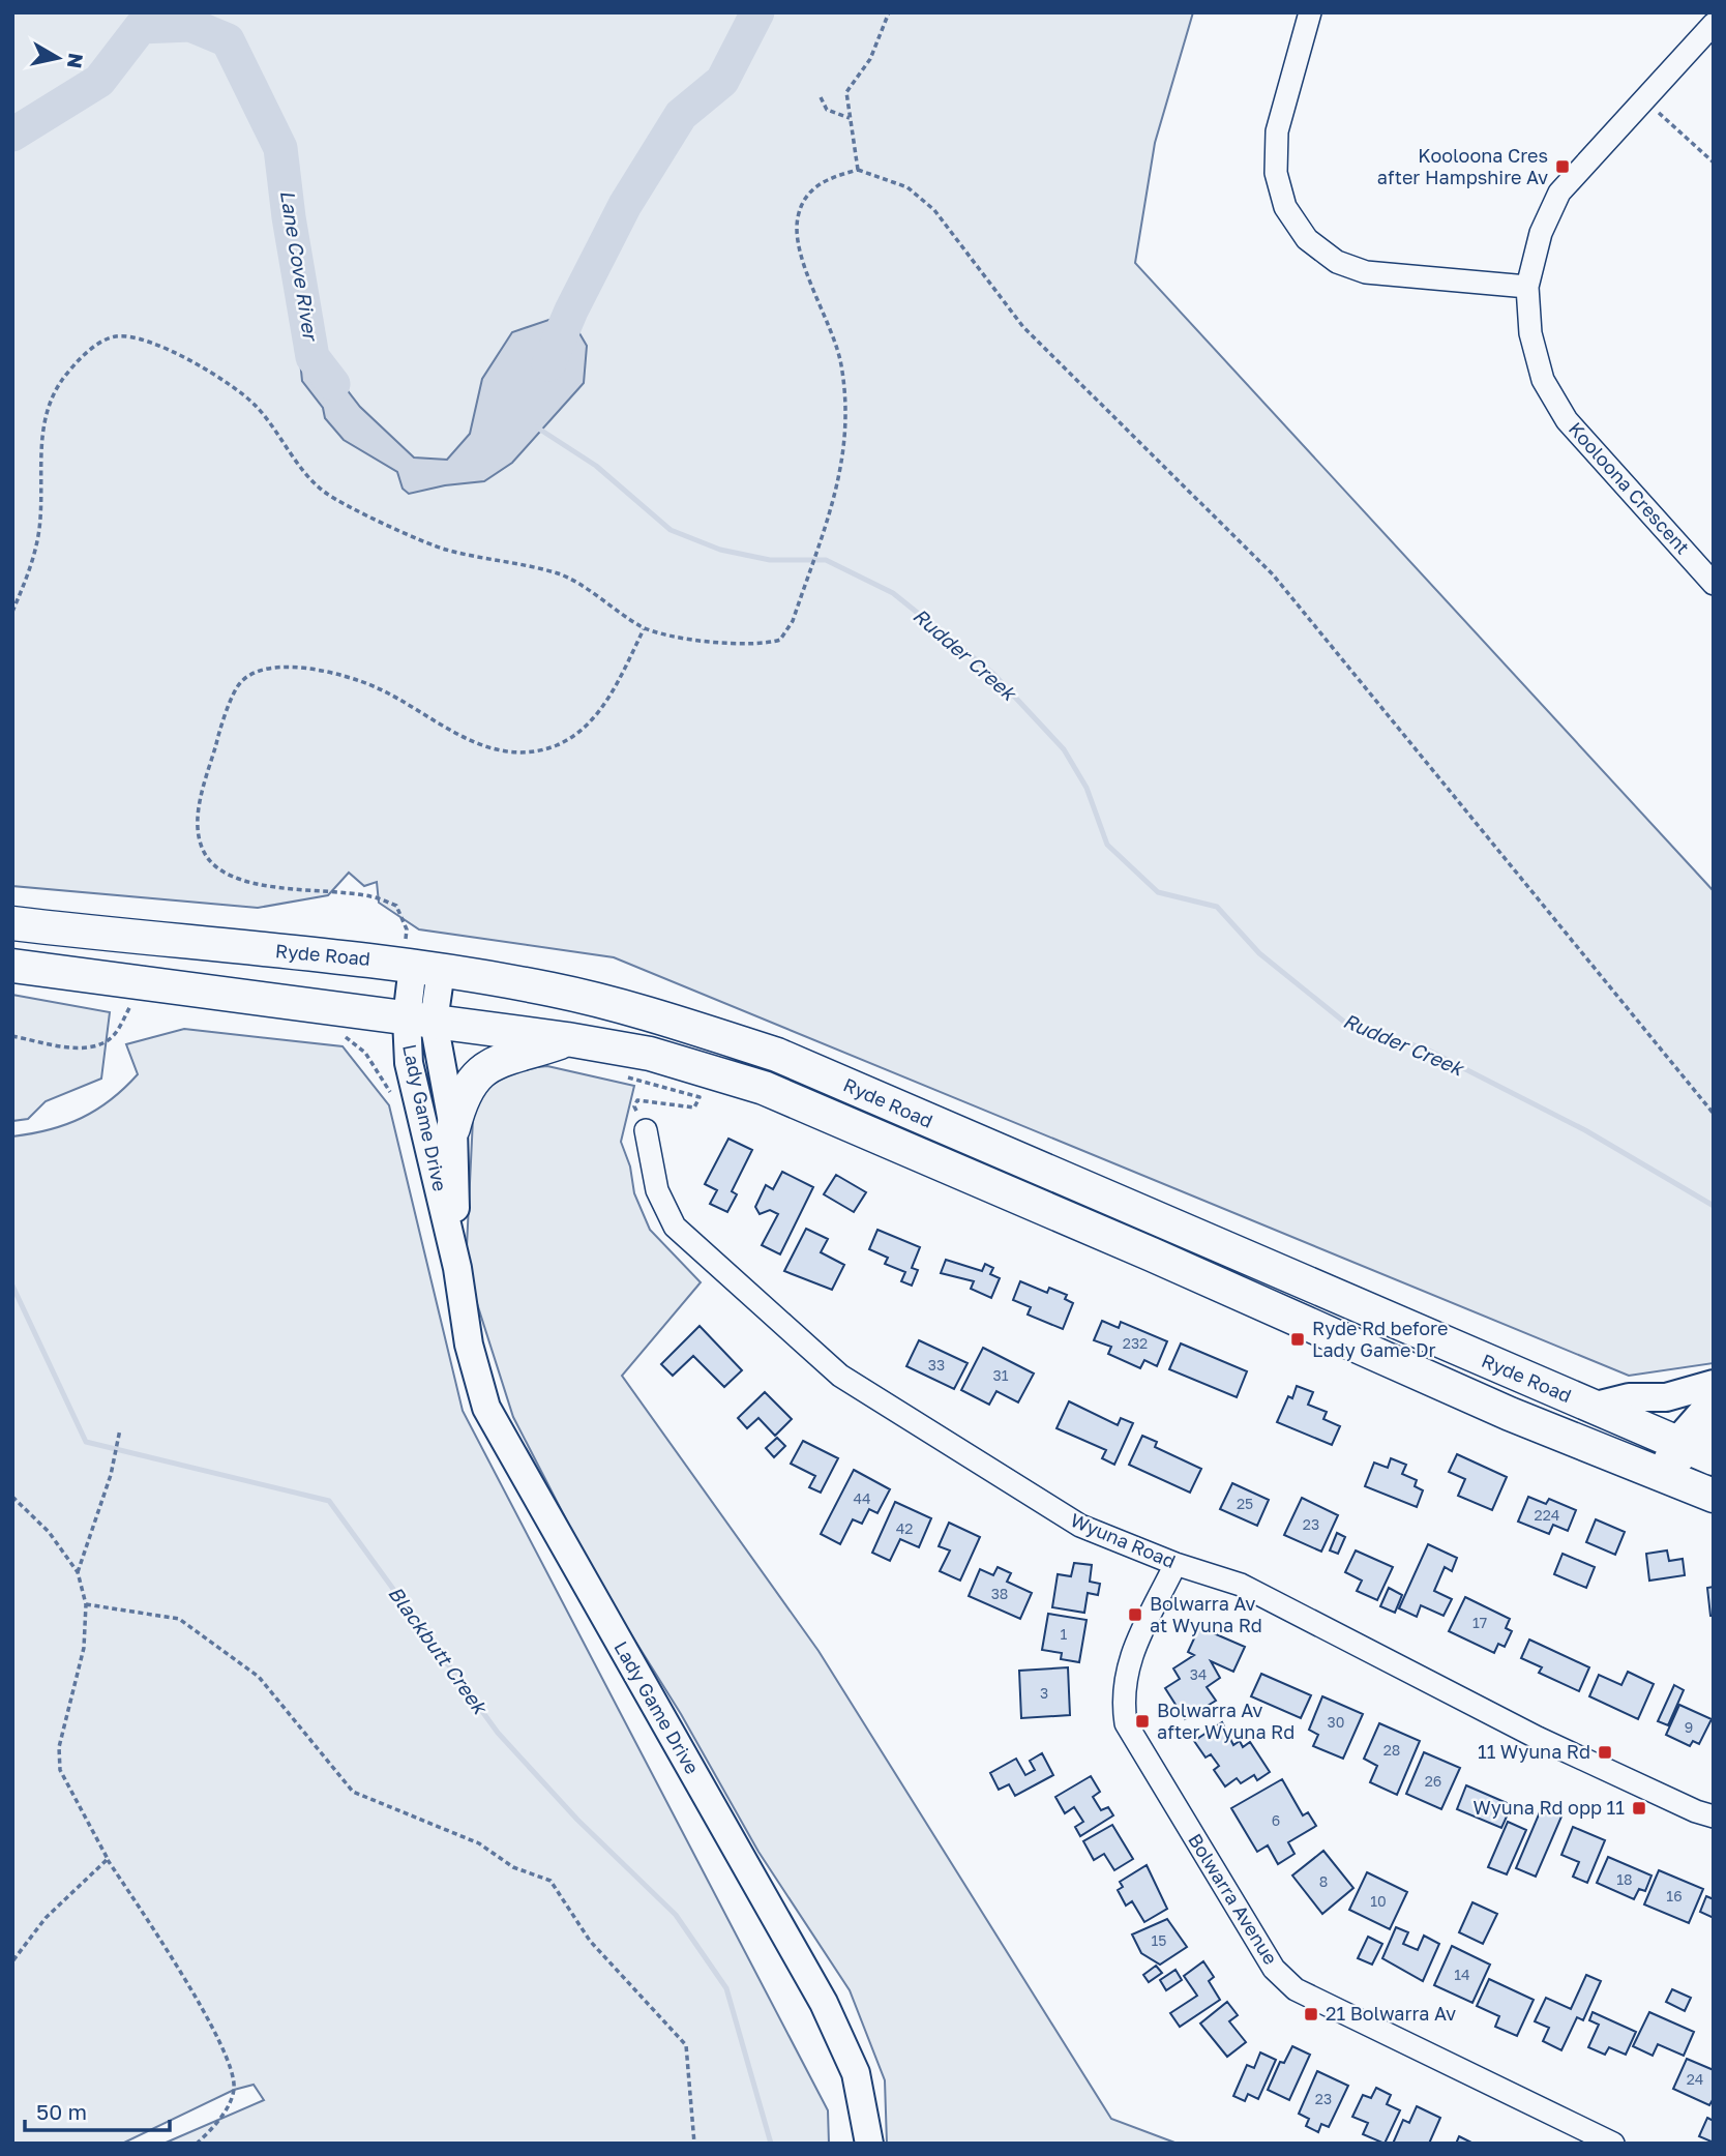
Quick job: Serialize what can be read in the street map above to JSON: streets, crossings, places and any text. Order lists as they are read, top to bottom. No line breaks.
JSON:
{"streets":{"highway":["Ryde Road"],"main road":["Lady Game Drive"],"street":["Kooloona Crescent","Wyuna Road","Bolwarra Avenue"]},"crossings":[["Ryde Road","Lady Game Drive"],["Wyuna Road","Bolwarra Avenue"]],"water":["Lane Cove River","Rudder Creek","Blackbutt Creek"],"places":{"transit":["Kooloona Cres after Hampshire Av","Ryde Rd before Lady Game Dr","Bolwarra Av at Wyuna Rd","Bolwarra Av after Wyuna Rd","11 Wyuna Rd","Wyuna Rd opp 11","21 Bolwarra Av"]},"house_numbers":["232","33","31","44","25","224","23","42","38","17","1","34","3","30","9","28","26","6","18","8","16","10","15","14","24","23"],"scale_bar":"50 m","north":"right"}
